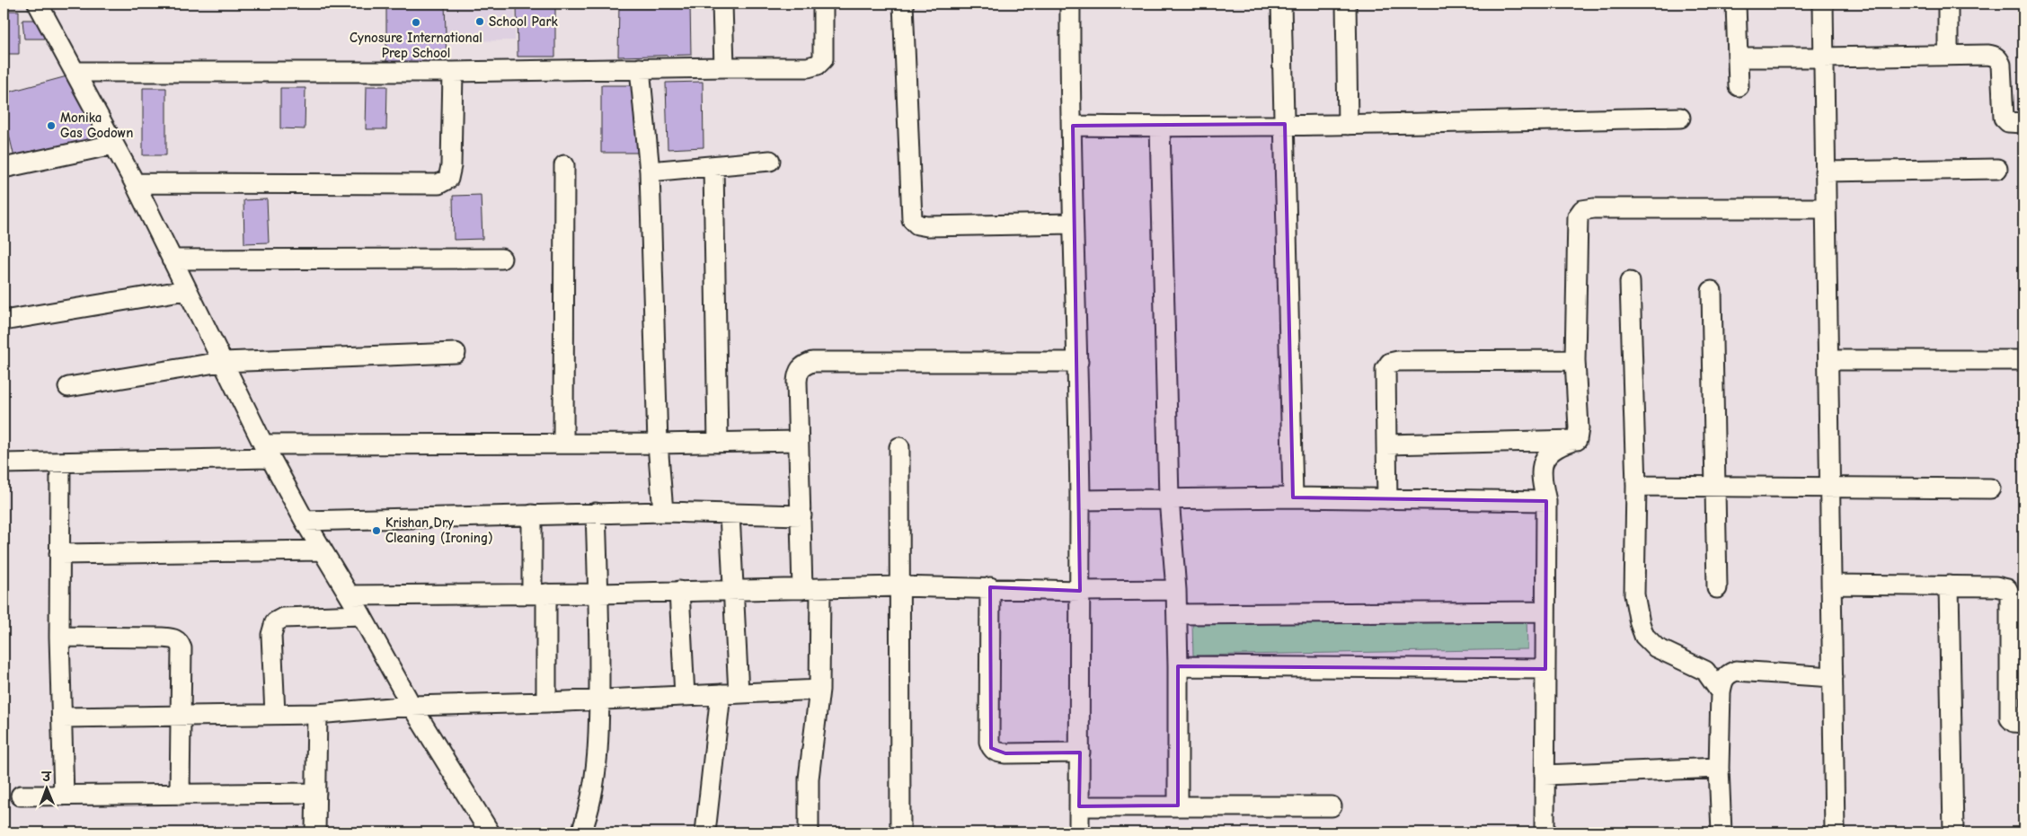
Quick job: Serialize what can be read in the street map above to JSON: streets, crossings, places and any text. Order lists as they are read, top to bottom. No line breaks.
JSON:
{"places":["School Park","Cynosure International Prep School","Monika Gas Godown","Krishan Dry Cleaning (Ironing)"],"north":"top"}
